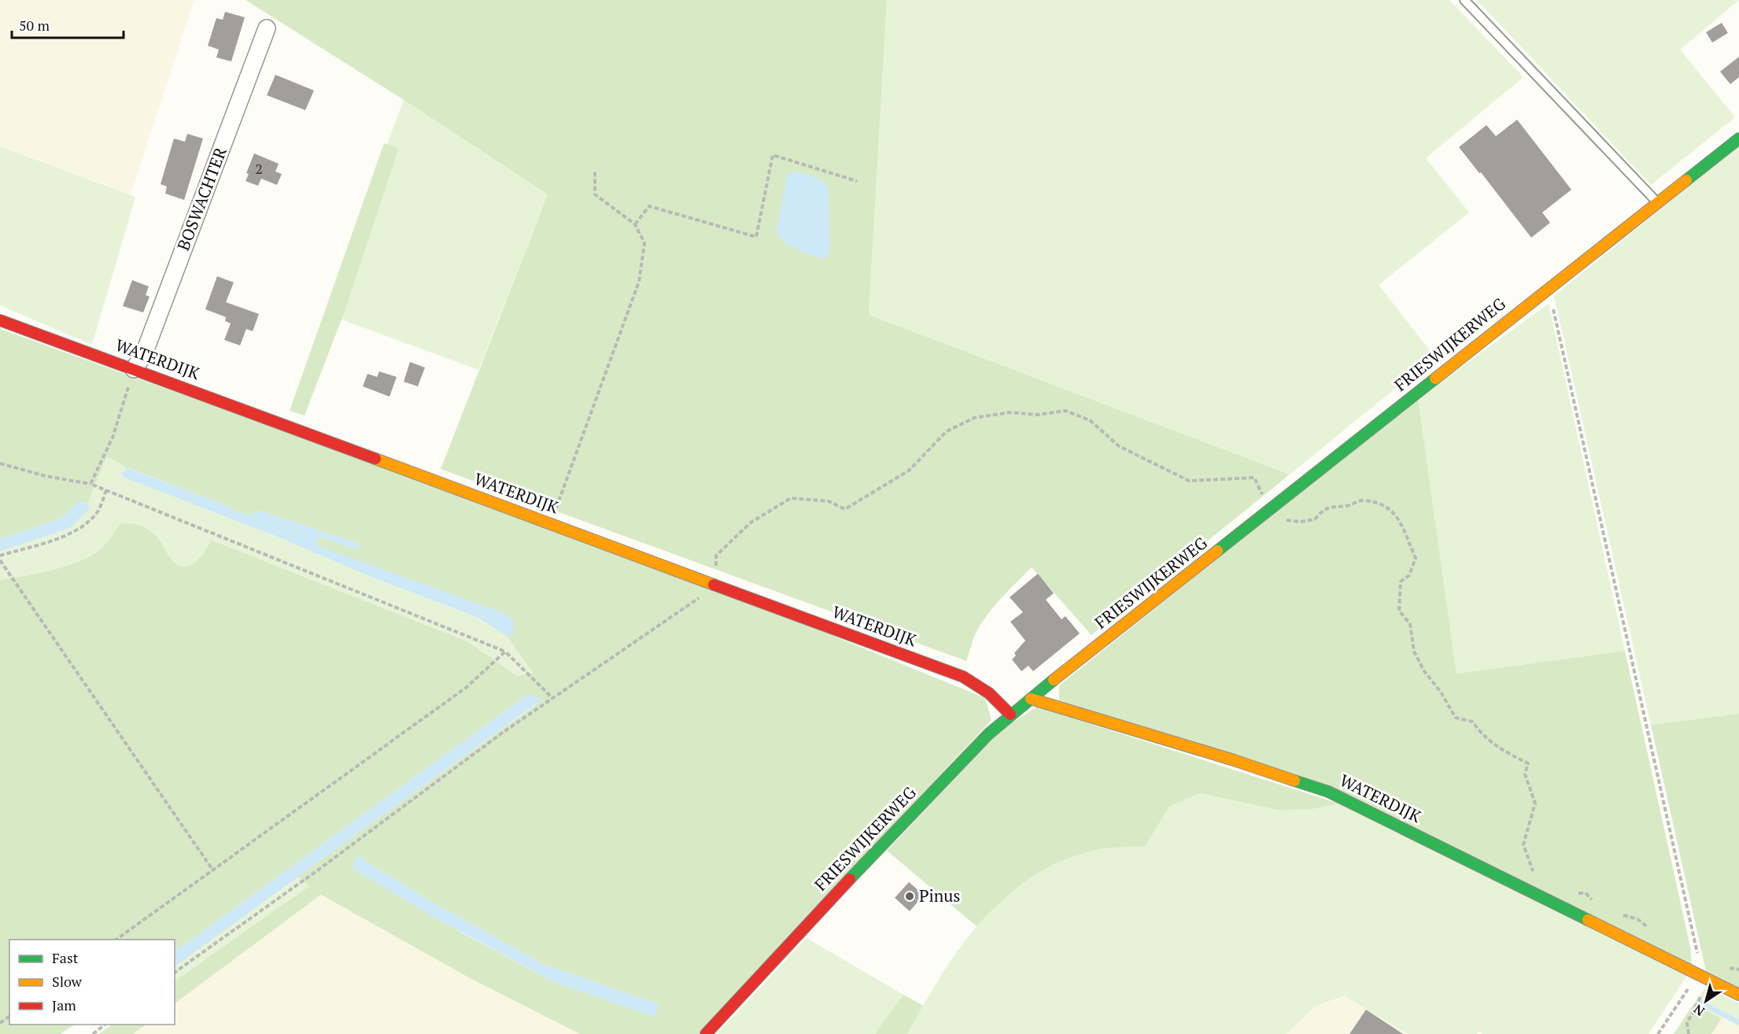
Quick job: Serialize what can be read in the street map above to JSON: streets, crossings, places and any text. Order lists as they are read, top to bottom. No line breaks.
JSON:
{"streets":{"street":["BOSWACHTER","FRIESWIJKERWEG","WATERDIJK"]},"crossings":[["BOSWACHTER","WATERDIJK"],["FRIESWIJKERWEG","WATERDIJK"]],"places":["Pinus"],"house_numbers":["2"],"legend":["Fast","Slow","Jam"],"scale_bar":"50 m","north":"bottom left"}
